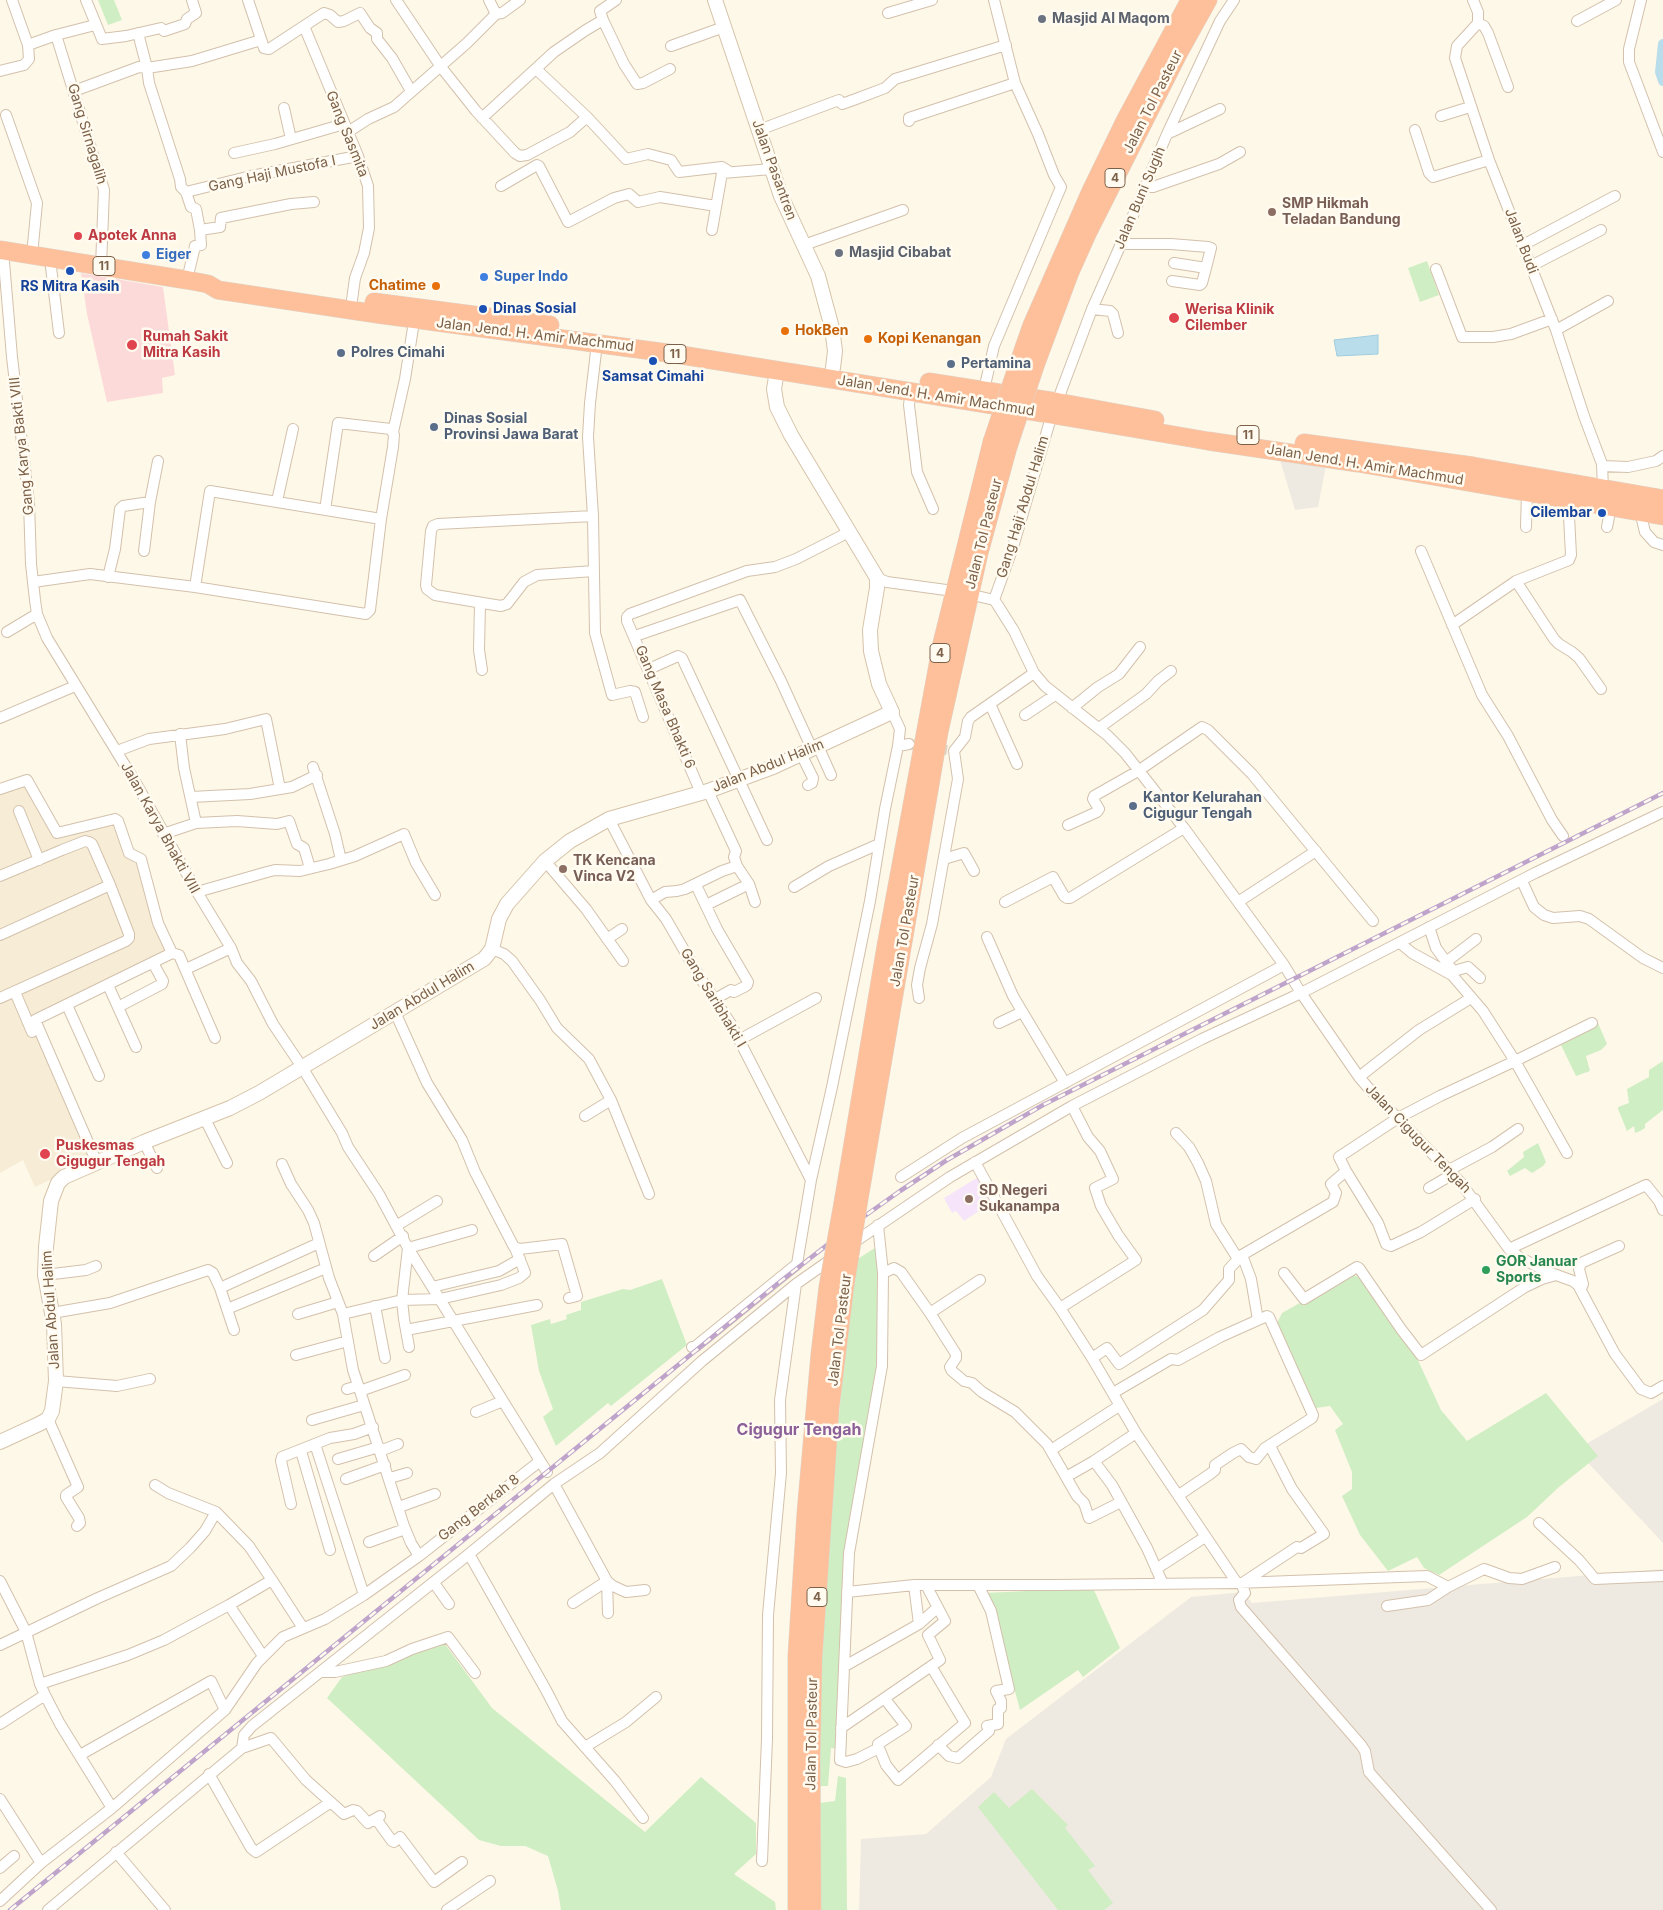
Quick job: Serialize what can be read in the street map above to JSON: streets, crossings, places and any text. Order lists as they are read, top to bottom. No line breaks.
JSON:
{"streets":{"highway":["Jalan Tol Pasteur","4","11","Jalan Jend. H. Amir Machmud"],"street":["Gang Sirnagalih","Gang Sasmita","Jalan Pasantren","Gang Haji Mustofa I","Jalan Buni Sugih","Jalan Budi","Gang Karya Bakti VIII","Gang Haji Abdul Halim","Gang Masa Bhakti 6","Jalan Abdul Halim","Jalan Karya Bhakti VIII","Gang Saribhakti I","Jalan Cigugur Tengah","Gang Berkah 8"]},"crossings":[["Gang Sirnagalih","Jalan Jend. H. Amir Machmud"],["Gang Sasmita","Gang Haji Mustofa I"],["Gang Sasmita","Jalan Jend. H. Amir Machmud"],["Jalan Pasantren","Jalan Jend. H. Amir Machmud"],["Jalan Buni Sugih","Jalan Jend. H. Amir Machmud"],["Jalan Buni Sugih","Gang Haji Abdul Halim"],["Jalan Budi","Jalan Jend. H. Amir Machmud"],["Jalan Jend. H. Amir Machmud","Gang Karya Bakti VIII"],["Jalan Jend. H. Amir Machmud","Gang Haji Abdul Halim"],["Gang Karya Bakti VIII","Jalan Karya Bhakti VIII"],["Gang Haji Abdul Halim","Jalan Cigugur Tengah"],["Gang Masa Bhakti 6","Jalan Abdul Halim"],["Jalan Abdul Halim","Jalan Karya Bhakti VIII"],["Jalan Abdul Halim","Gang Saribhakti I"],["Jalan Karya Bhakti VIII","Gang Berkah 8"]],"districts":["Cigugur Tengah"],"places":["Masjid Al Maqom","SMP Hikmah Teladan Bandung","Apotek Anna","Masjid Cibabat","Eiger","RS Mitra Kasih","Super Indo","Chatime","Dinas Sosial","Werisa Klinik Cilember","HokBen","Kopi Kenangan","Rumah Sakit Mitra Kasih","Polres Cimahi","Samsat Cimahi","Pertamina","Dinas Sosial Provinsi Jawa Barat","Cilembar","Kantor Kelurahan Cigugur Tengah","TK Kencana Vinca V2","Puskesmas Cigugur Tengah","SD Negeri Sukanampa","GOR Januar Sports"]}
